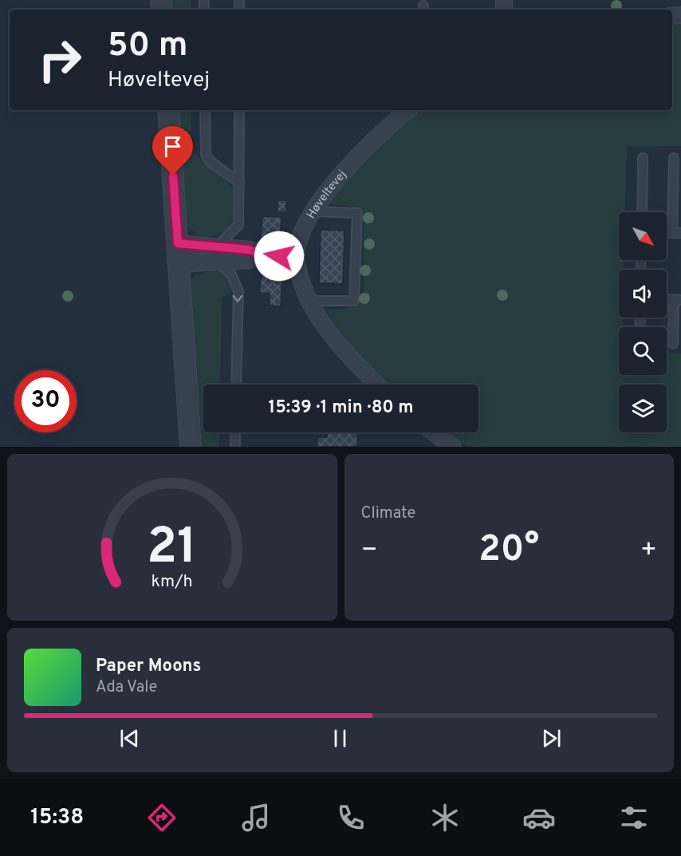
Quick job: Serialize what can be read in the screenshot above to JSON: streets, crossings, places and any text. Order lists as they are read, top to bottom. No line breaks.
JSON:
{"streets":{"street":["Høveltevej"]},"north":"bottom right","page":{"turn":["50 m","Høveltevej"],"limit":"30","trip":"15:39 · 1 min · 80 m","tile":"Climate","heat":["−","20°","+"],"song":["Paper Moons","Ada Vale"],"tabs":"15:38","gauge":["21","km/h"]}}
